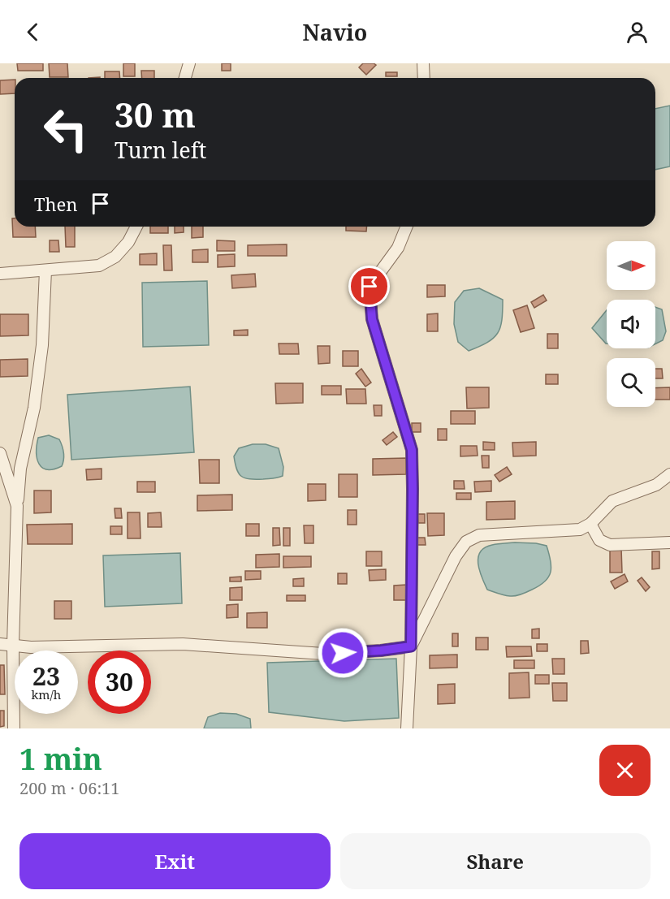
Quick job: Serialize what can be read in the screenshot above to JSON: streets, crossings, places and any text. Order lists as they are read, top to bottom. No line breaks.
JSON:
{"north":"right","page":{"header":"Navio","turn":["30 m","Turn left"],"then":"Then","speed":"23 km/h","limit":"30","heading":["1 min","200 m · 06:11"],"buttons":["Exit","Share"]}}
